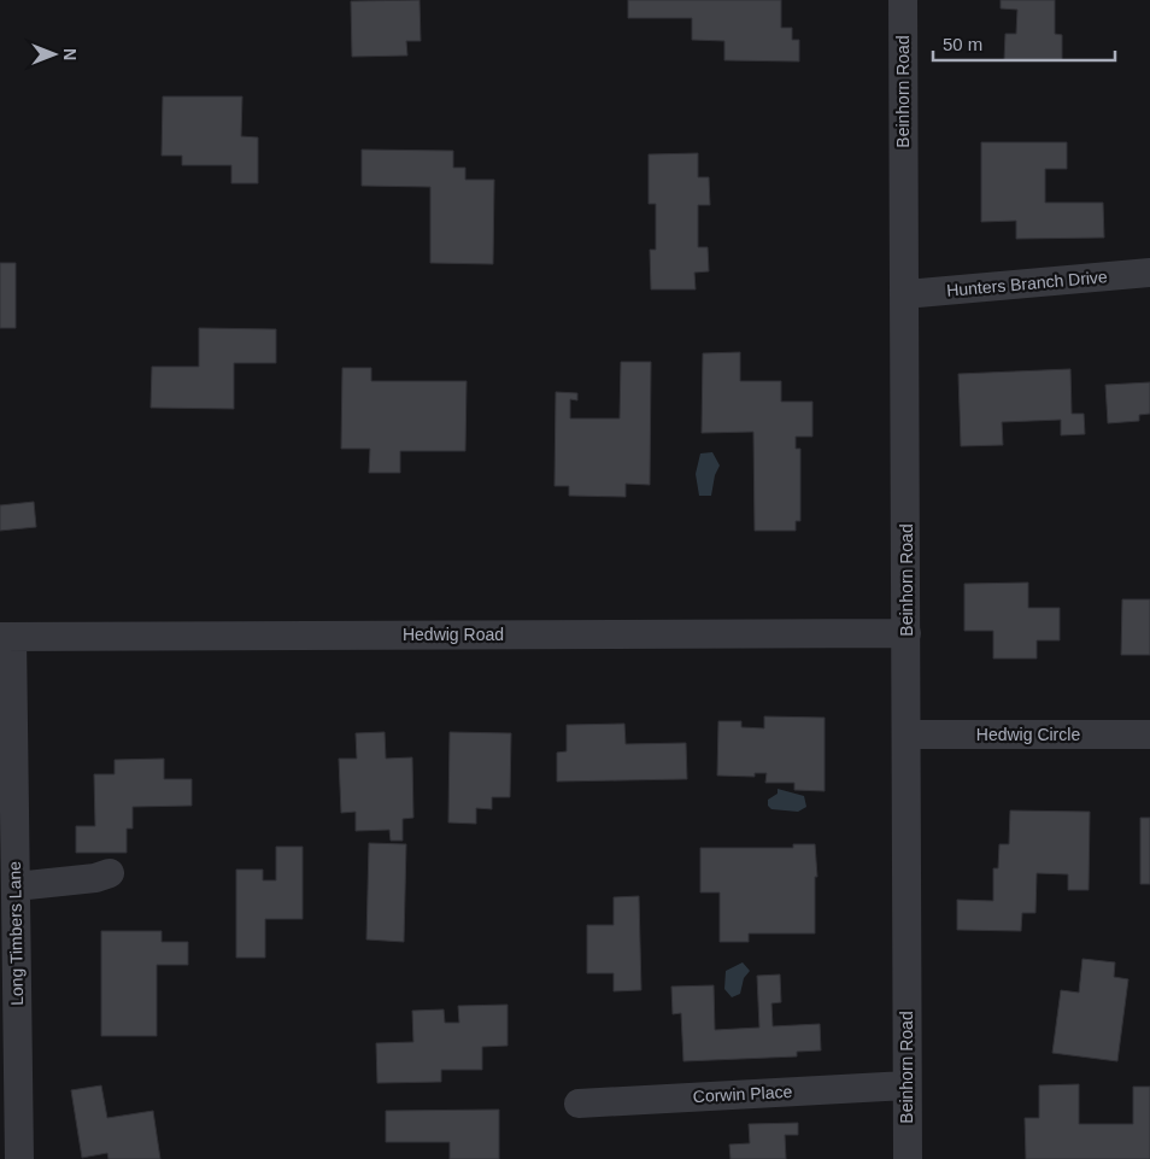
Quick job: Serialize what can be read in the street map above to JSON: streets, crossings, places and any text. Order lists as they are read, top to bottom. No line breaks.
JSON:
{"streets":{"street":["Beinhorn Road","Hunters Branch Drive","Hedwig Road","Hedwig Circle","Long Timbers Lane","Corwin Place"]},"crossings":[["Beinhorn Road","Hunters Branch Drive"],["Beinhorn Road","Hedwig Road"],["Beinhorn Road","Hedwig Circle"],["Beinhorn Road","Corwin Place"],["Hedwig Road","Long Timbers Lane"]],"scale_bar":"50 m","north":"right"}
